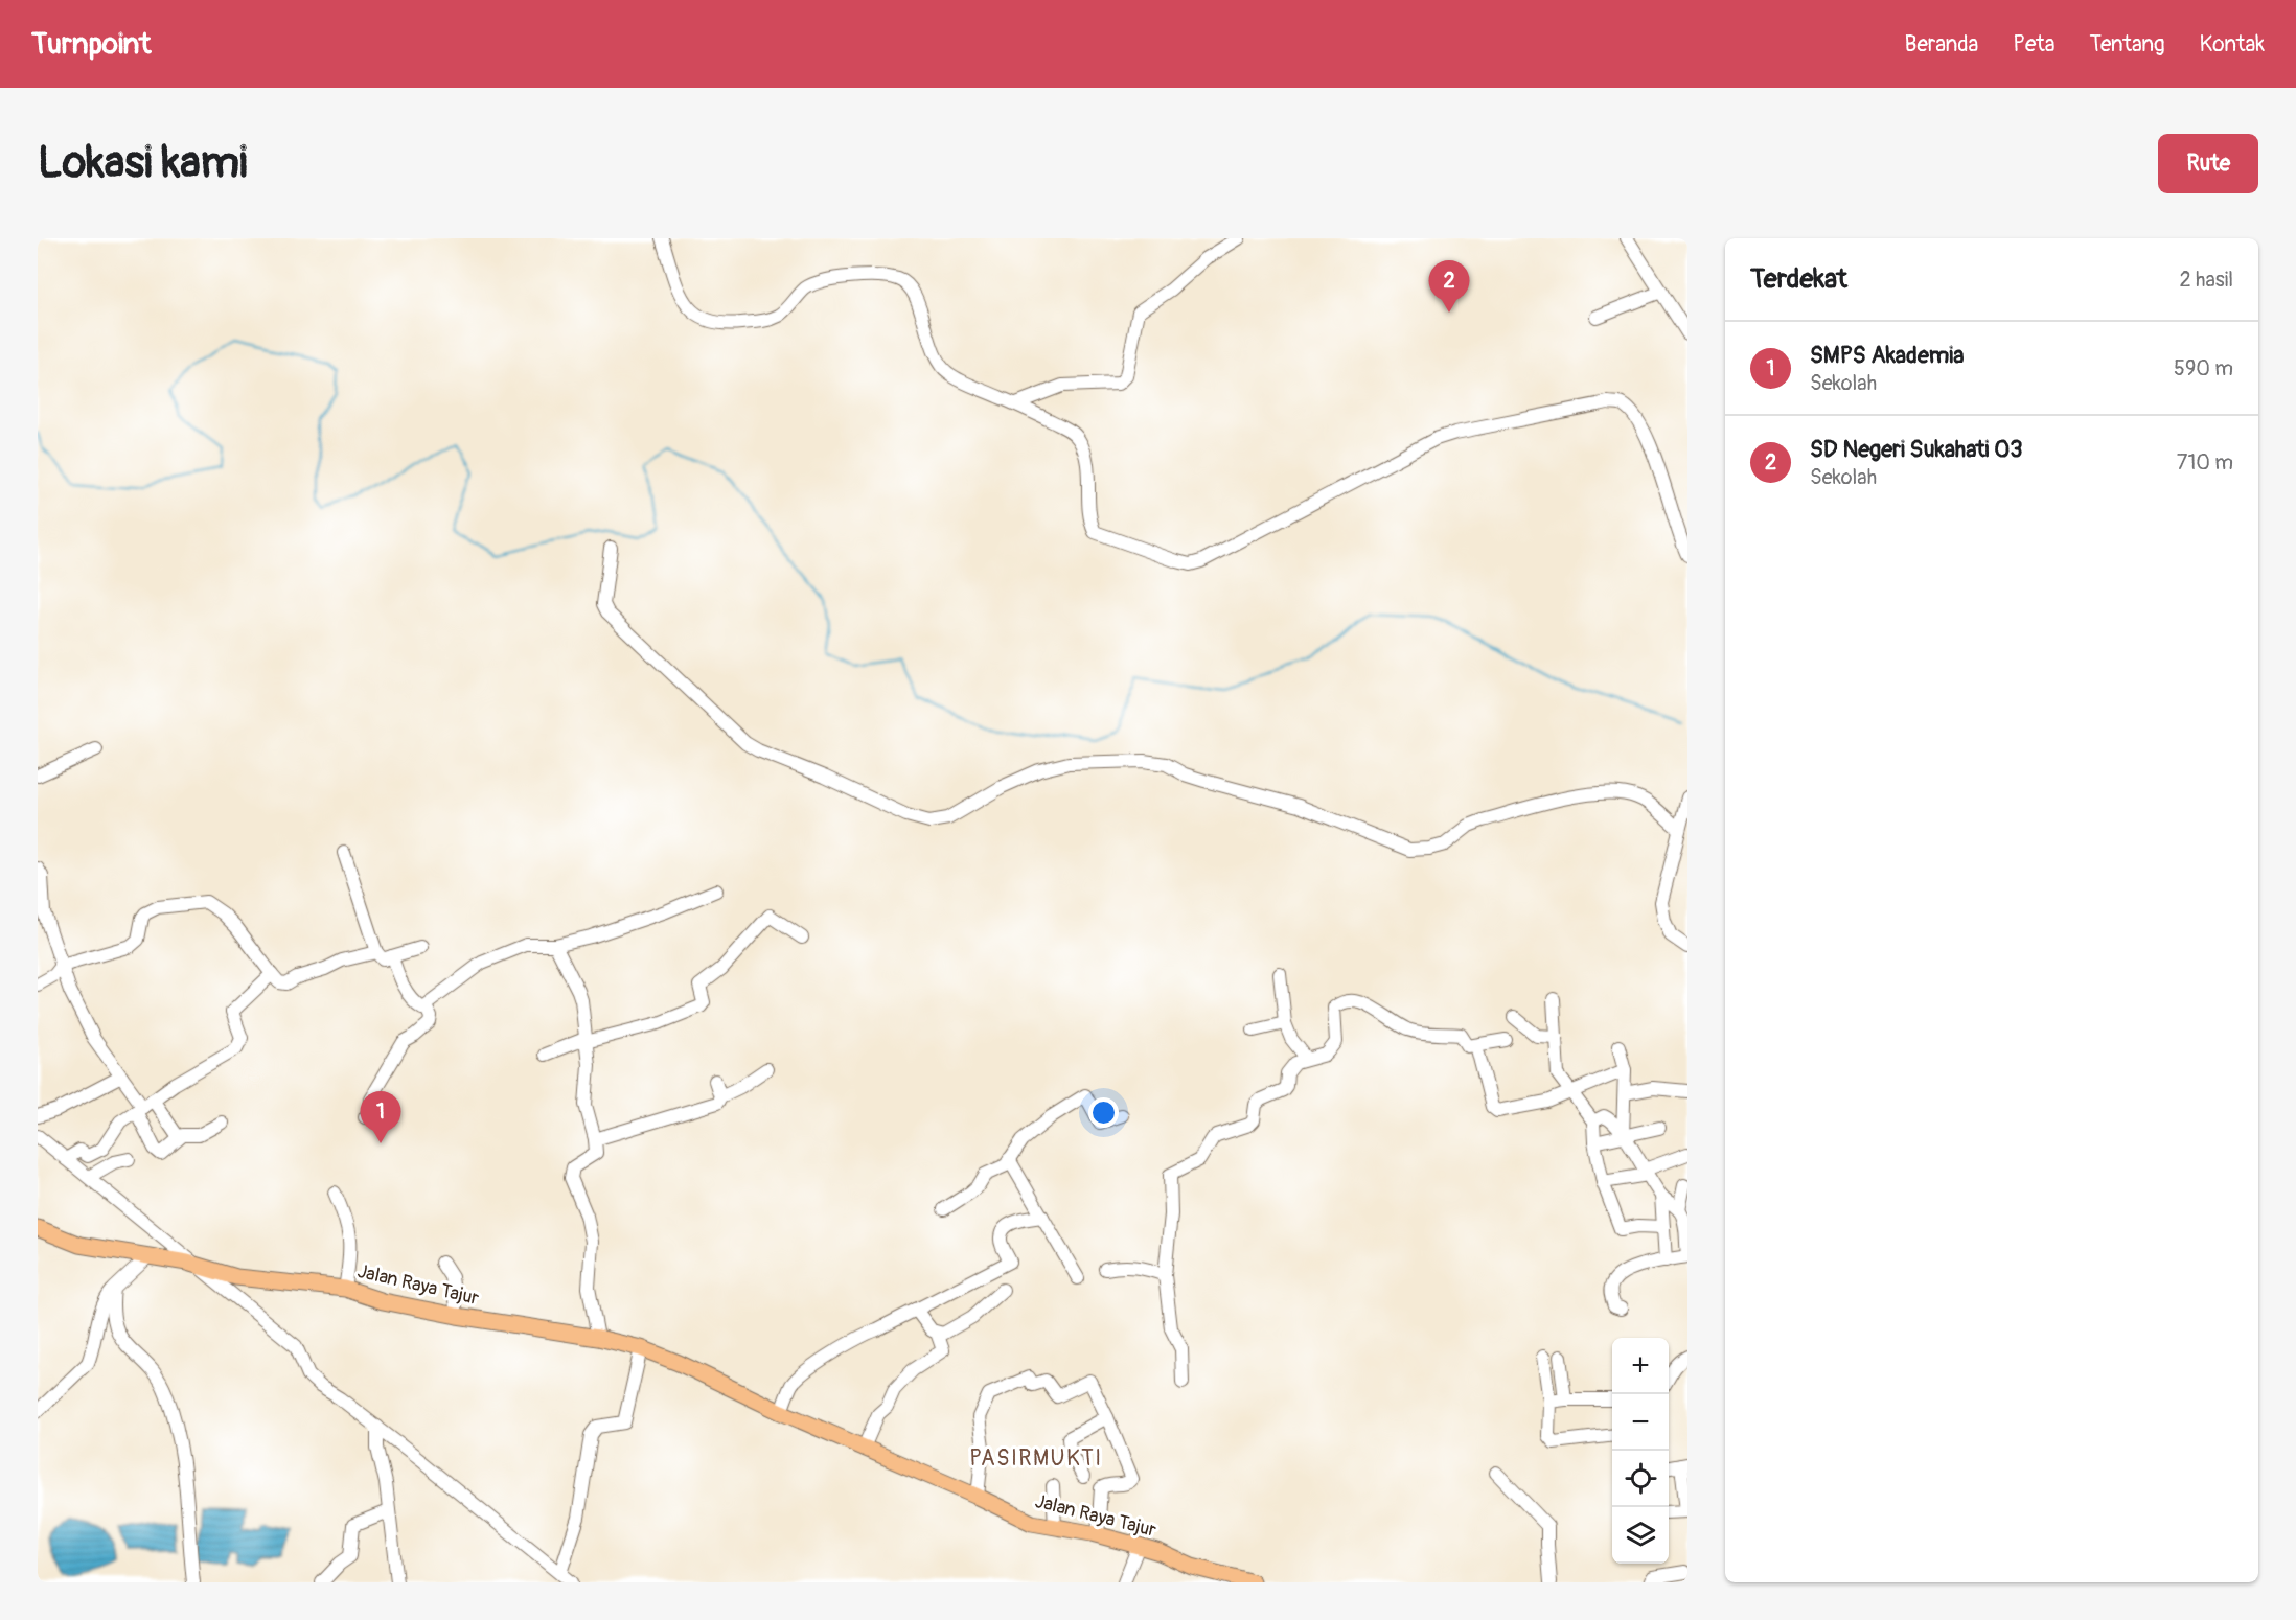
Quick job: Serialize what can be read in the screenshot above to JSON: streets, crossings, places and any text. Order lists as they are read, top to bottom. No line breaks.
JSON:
{"streets":{"main road":["Jalan Raya Tajur"]},"districts":["PASIRMUKTI"],"page":{"header":"Turnpoint","nav":["Beranda","Peta","Tentang","Kontak"],"buttons":"Rute","title":"Lokasi kami","heading":["Terdekat","2 hasil"],"pins":["2","1"],"list":[{"mark":"1","name":"SMPS Akademia","note":"Sekolah","value":"590 m"},{"mark":"2","name":"SD Negeri Sukahati 03","note":"Sekolah","value":"710 m"}],"map_buttons":["+","−"]}}
